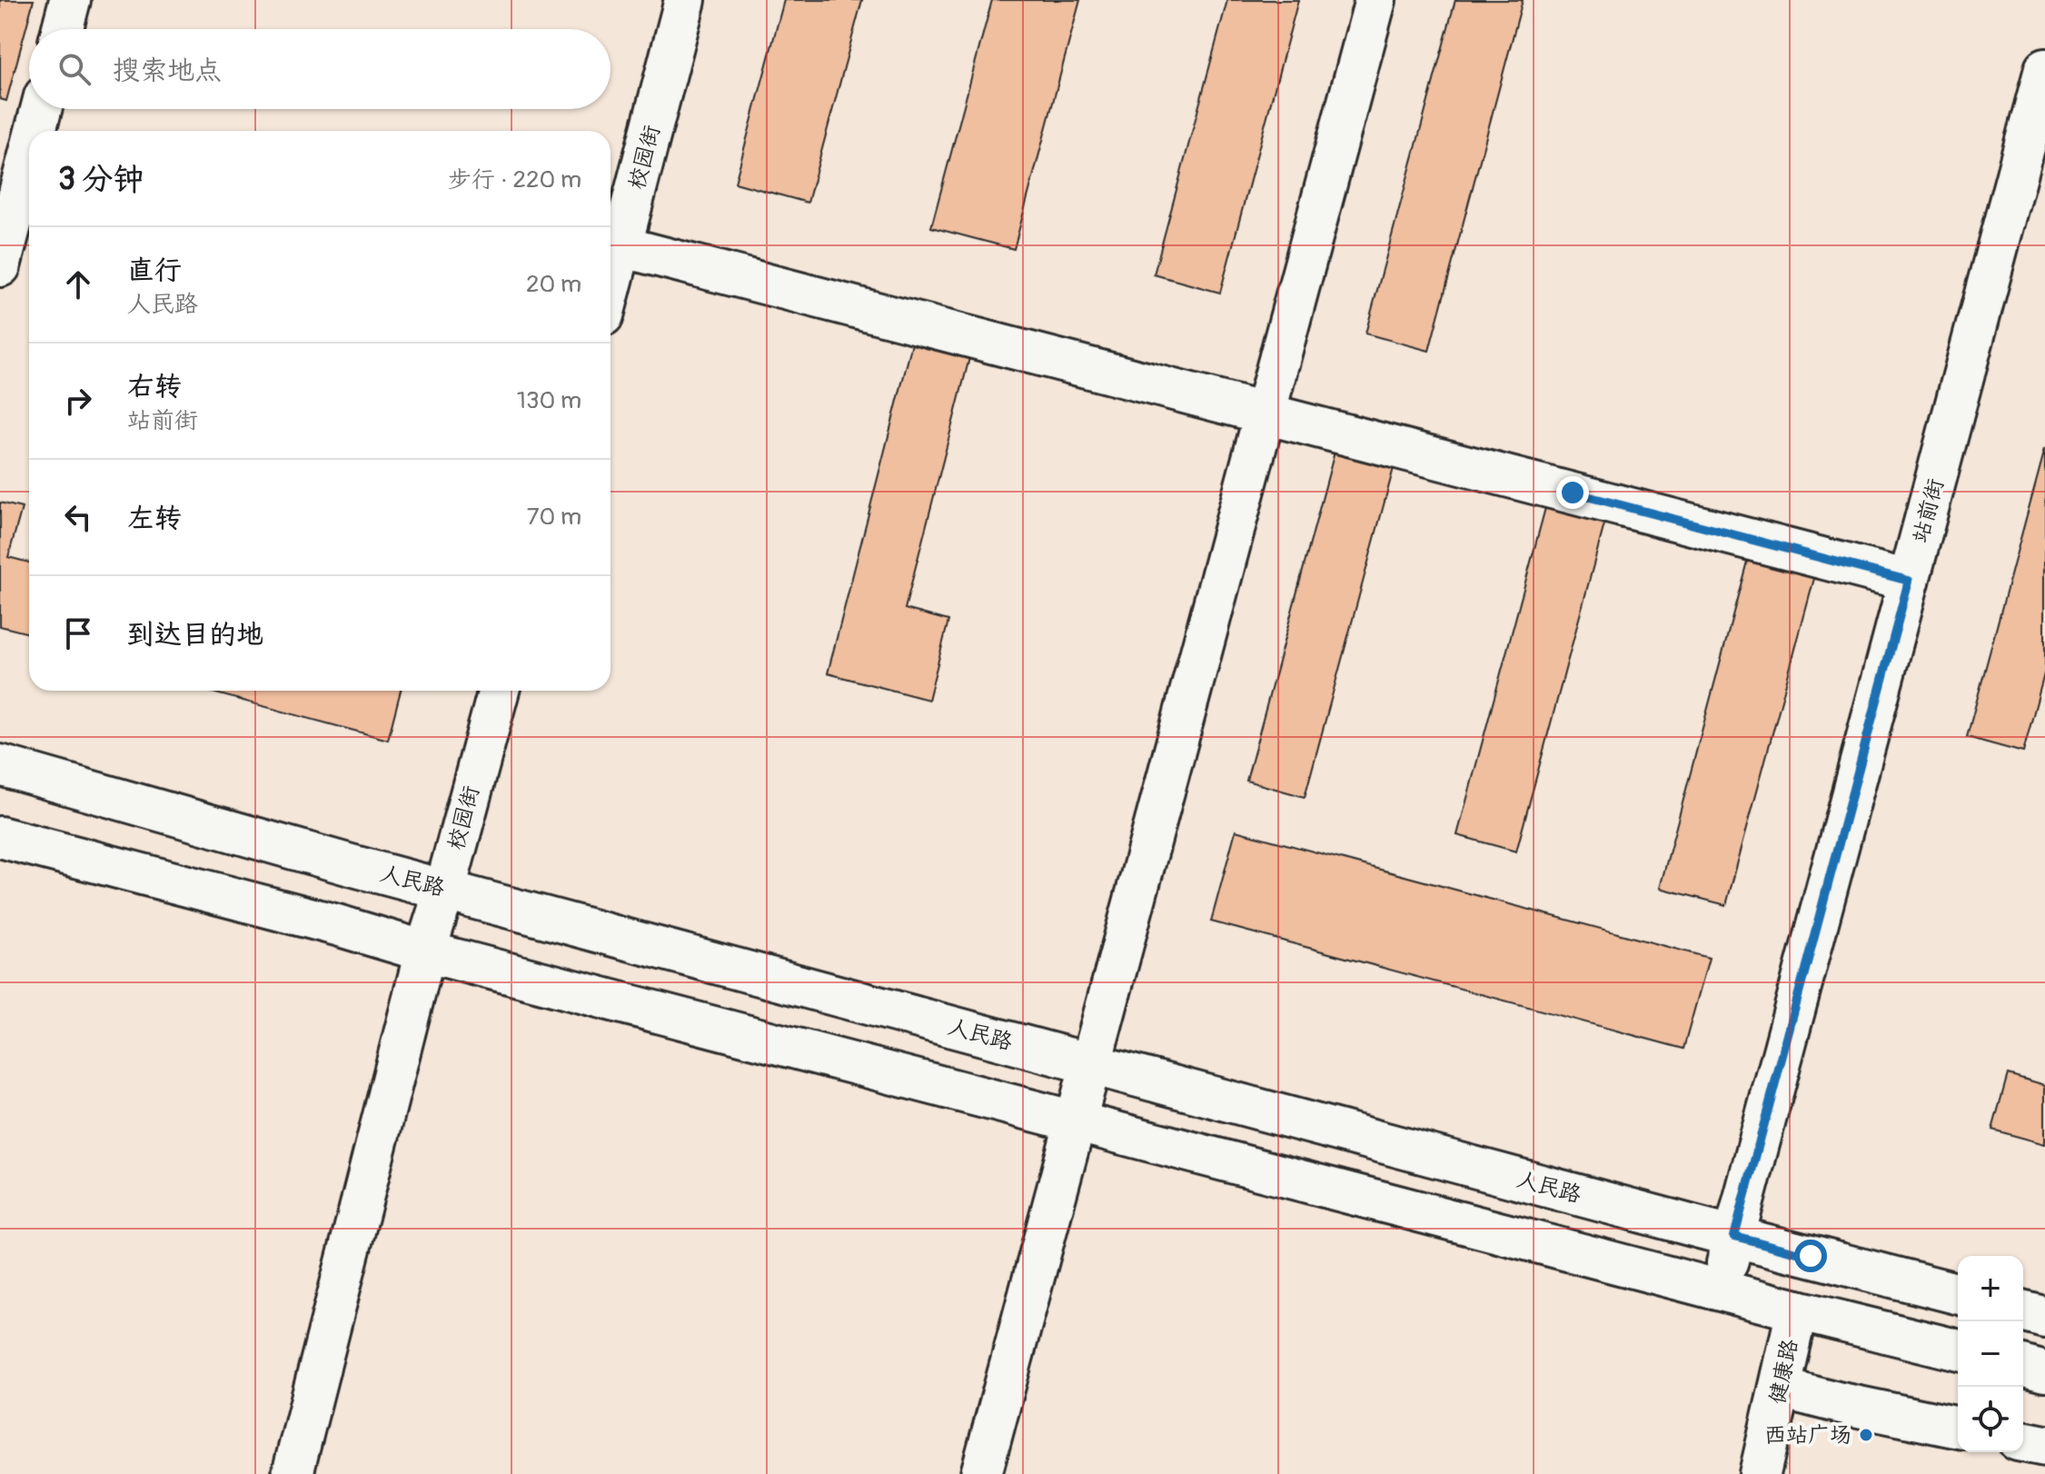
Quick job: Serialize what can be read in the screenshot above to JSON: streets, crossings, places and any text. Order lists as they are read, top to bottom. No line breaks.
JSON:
{"streets":{"main road":["校园街","站前街","人民路","健康路"]},"crossings":[["校园街","人民路"],["站前街","人民路"]],"places":["西站广场"],"page":{"search":"搜索地点","heading":["3 分钟","步行 · 220 m"],"list":[["直行","人民路","20 m"],["右转","站前街","130 m"],["左转","70 m"],"到达目的地"],"map_buttons":["+","−"]}}
